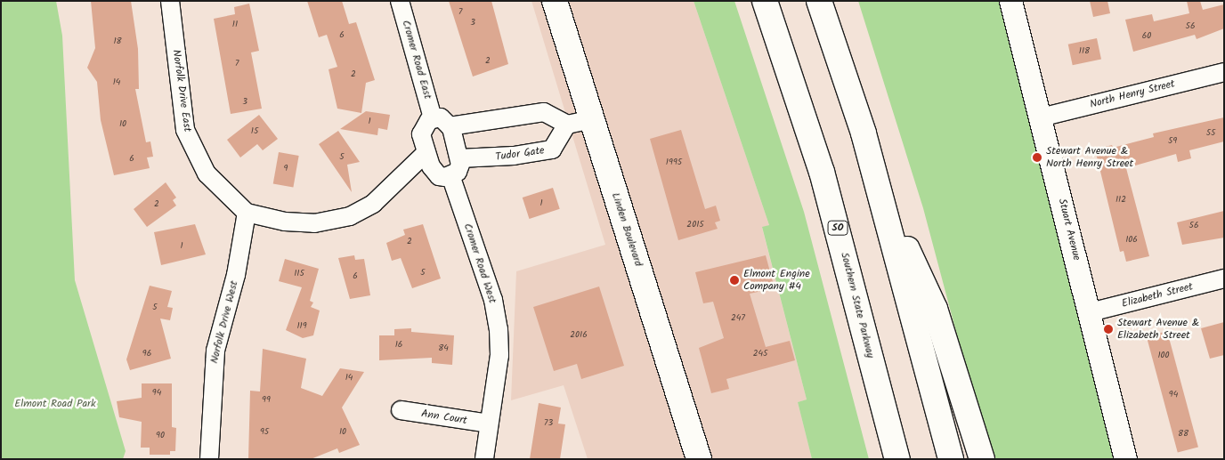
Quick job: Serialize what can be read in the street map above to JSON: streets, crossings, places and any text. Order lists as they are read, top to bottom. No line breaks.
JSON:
{"streets":{"main road":["SO","Linden Boulevard","Southern State Parkway"],"street":["Cromer Road East","Norfolk Drive East","North Henry Street","Tudor Gate","Stuart Avenue","Cromer Road West","Elizabeth Street","Norfolk Drive West","Ann Court"]},"crossings":[["Norfolk Drive East","Norfolk Drive West"],["North Henry Street","Stuart Avenue"],["Stuart Avenue","Elizabeth Street"],["Cromer Road West","Ann Court"]],"parks":["Elmont Road Park"],"places":["Stewart Avenue & North Henry Street","Elmont Engine Company #4","Stewart Avenue & Elizabeth Street"],"house_numbers":["7","3","11","56","6","60","18","118","2","7","2","14","3","1","10","15","55","59","5","6","1995","9","112","1","2","2015","56","106","2","1","5","115","6","5","247","119","2016","16","84","96","245","100","14","94","94","99","73","95","10","88","90"]}
